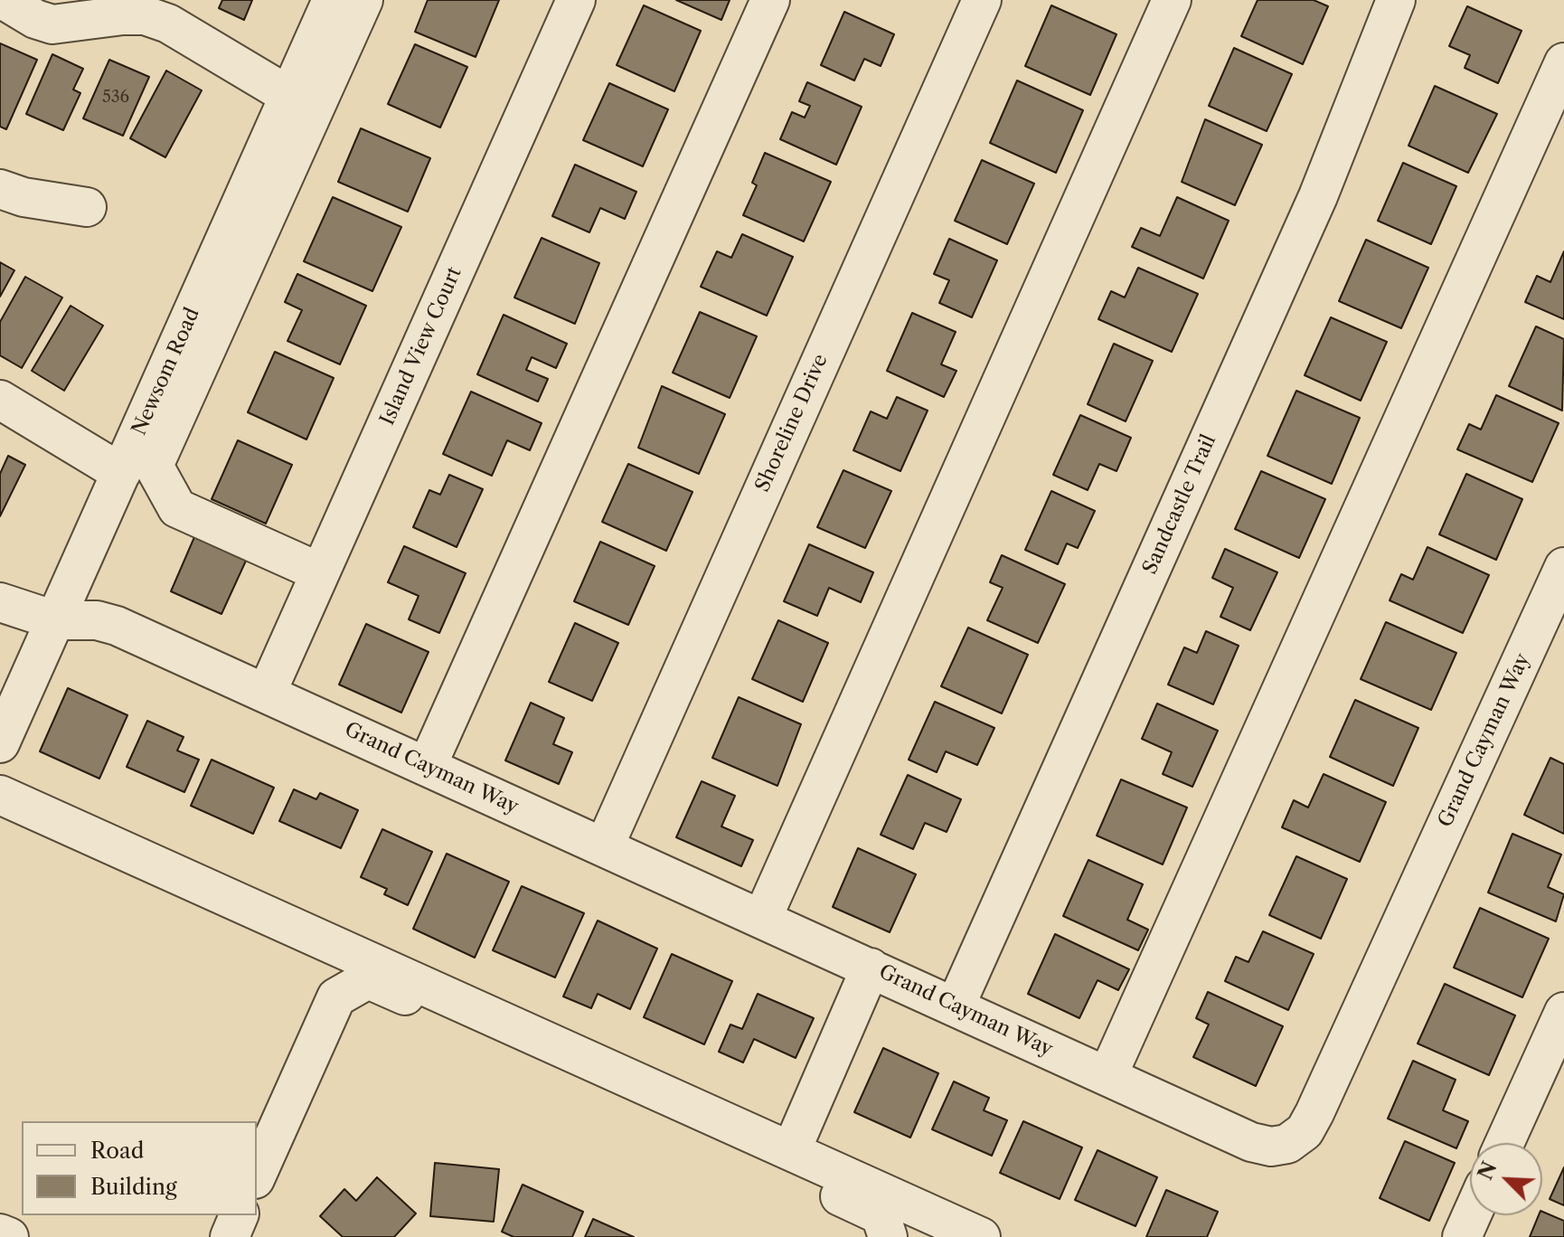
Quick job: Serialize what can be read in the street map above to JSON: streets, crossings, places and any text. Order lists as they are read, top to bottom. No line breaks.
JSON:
{"streets":{"street":["Island View Court","Newsom Road","Shoreline Drive","Sandcastle Trail","Grand Cayman Way"]},"crossings":[["Island View Court","Grand Cayman Way"],["Newsom Road","Grand Cayman Way"],["Shoreline Drive","Grand Cayman Way"],["Sandcastle Trail","Grand Cayman Way"]],"house_numbers":["536"],"legend":["Road","Building"],"north":"top left"}
